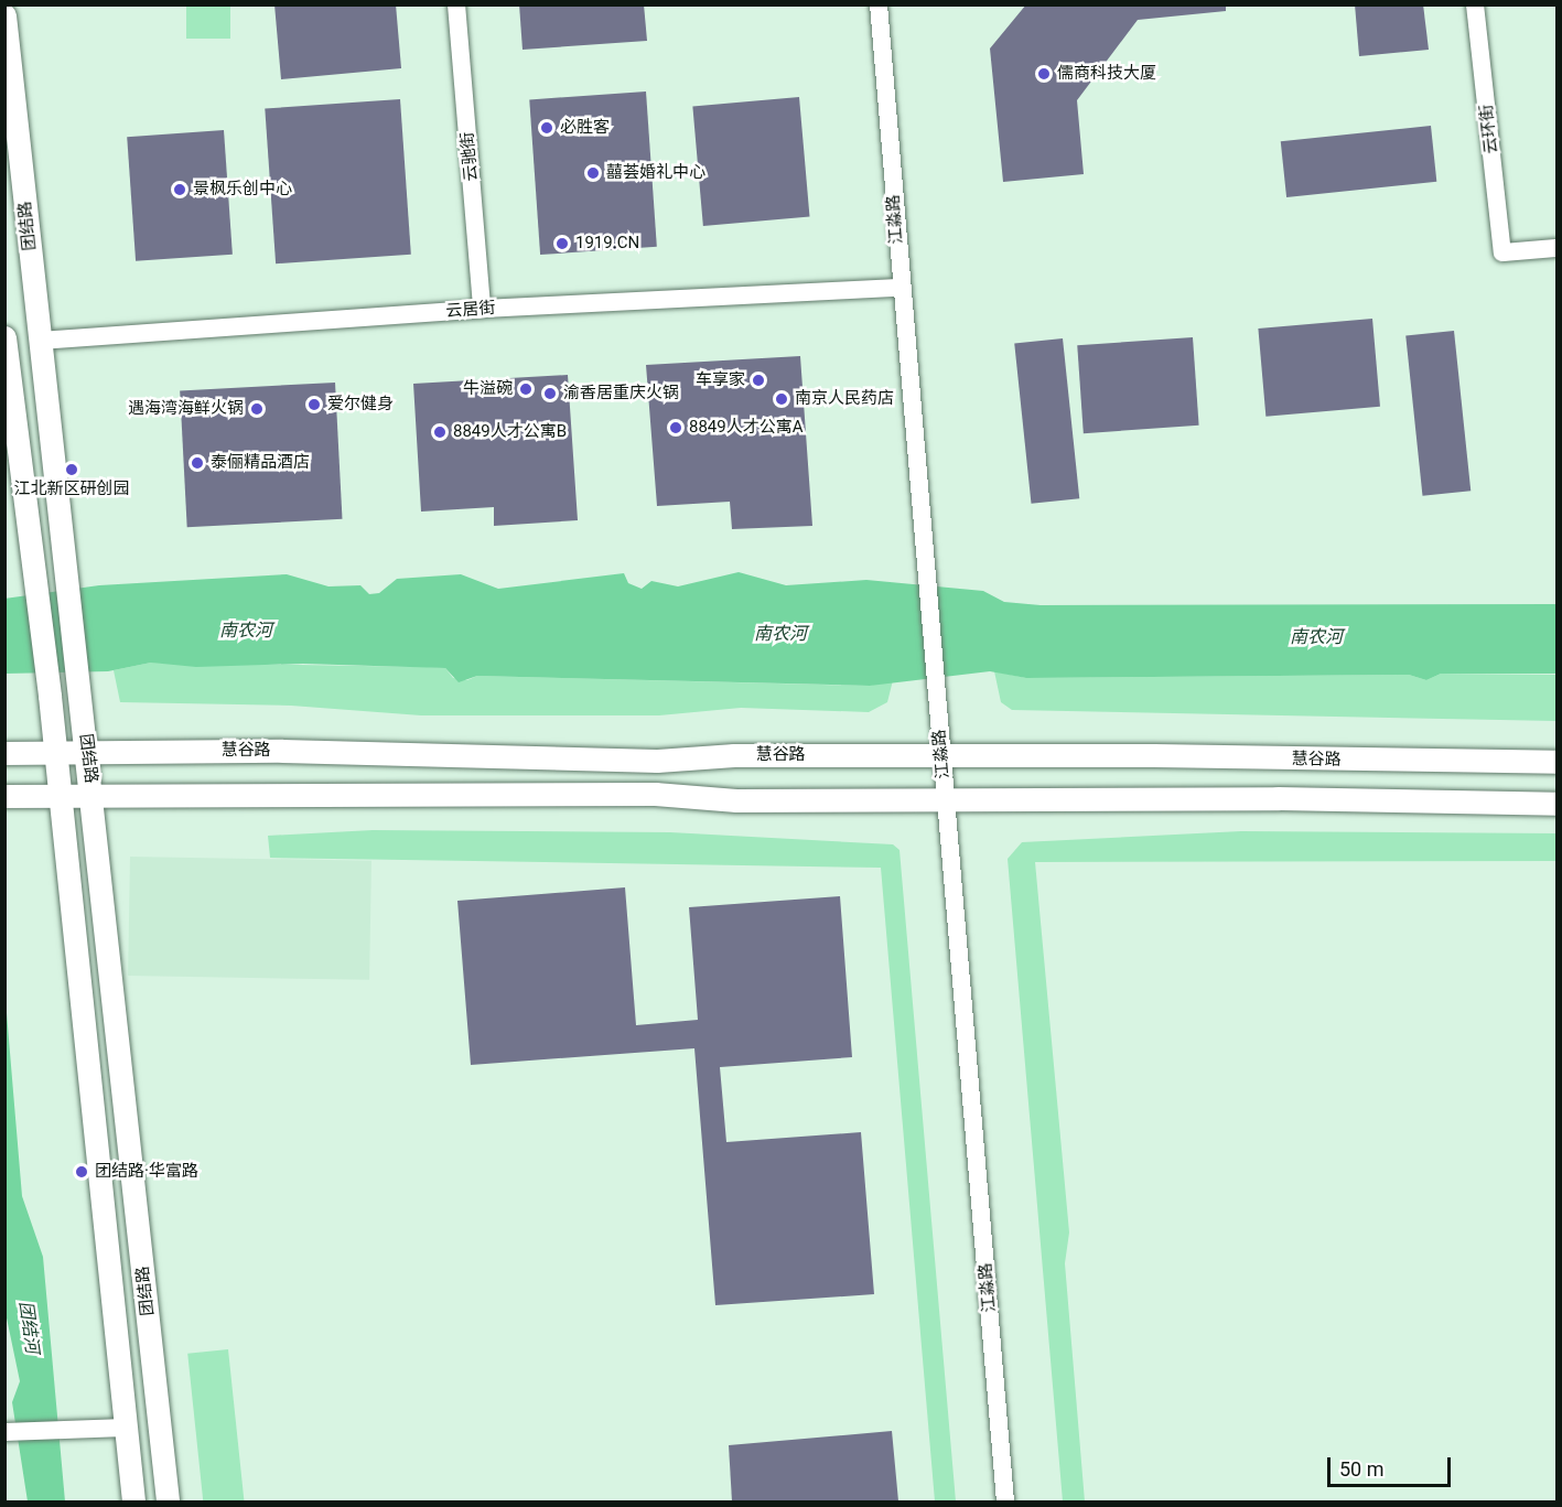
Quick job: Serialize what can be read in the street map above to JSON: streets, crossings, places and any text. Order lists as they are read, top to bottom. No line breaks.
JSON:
{"streets":{"main road":["团结路","慧谷路"],"street":["云环街","云驰街","江淼路","云居街"]},"crossings":[["云驰街","云居街"],["江淼路","云居街"],["江淼路","慧谷路"],["团结路","云居街"],["团结路","慧谷路"]],"water":["南农河","团结河"],"places":["儒商科技大厦","必胜客","囍荟婚礼中心","景枫乐创中心","1919.CN","车享家","牛溢碗","渝香居重庆火锅","南京人民药店","爱尔健身","遇海湾海鲜火锅","8849人才公寓A","8849人才公寓B","泰俪精品酒店","江北新区研创园","团结路·华富路"],"scale_bar":"50 m"}
